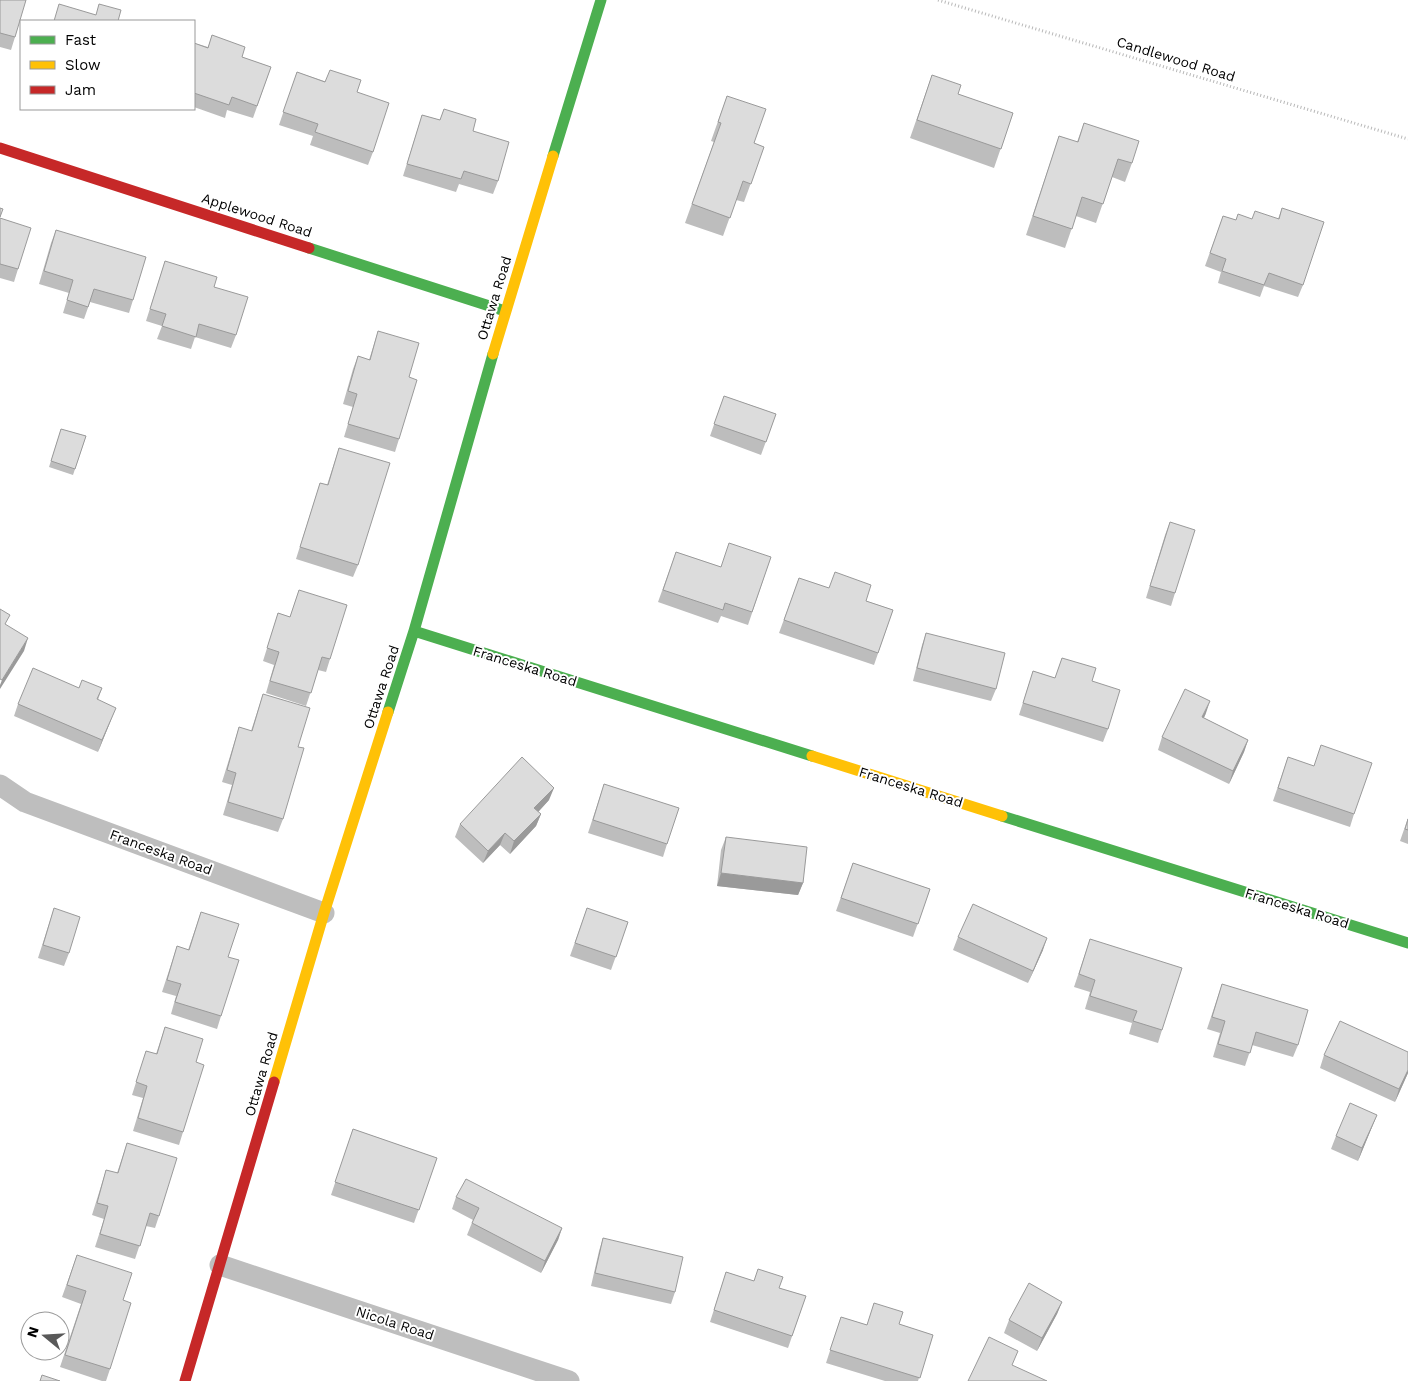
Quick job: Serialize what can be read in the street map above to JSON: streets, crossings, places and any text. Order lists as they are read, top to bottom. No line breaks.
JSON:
{"streets":{"street":["Applewood Road","Ottawa Road","Franceska Road","Nicola Road"],"path":["Candlewood Road"]},"crossings":[["Applewood Road","Ottawa Road"],["Ottawa Road","Franceska Road"],["Ottawa Road","Nicola Road"]],"legend":["Fast","Slow","Jam"],"north":"left"}
